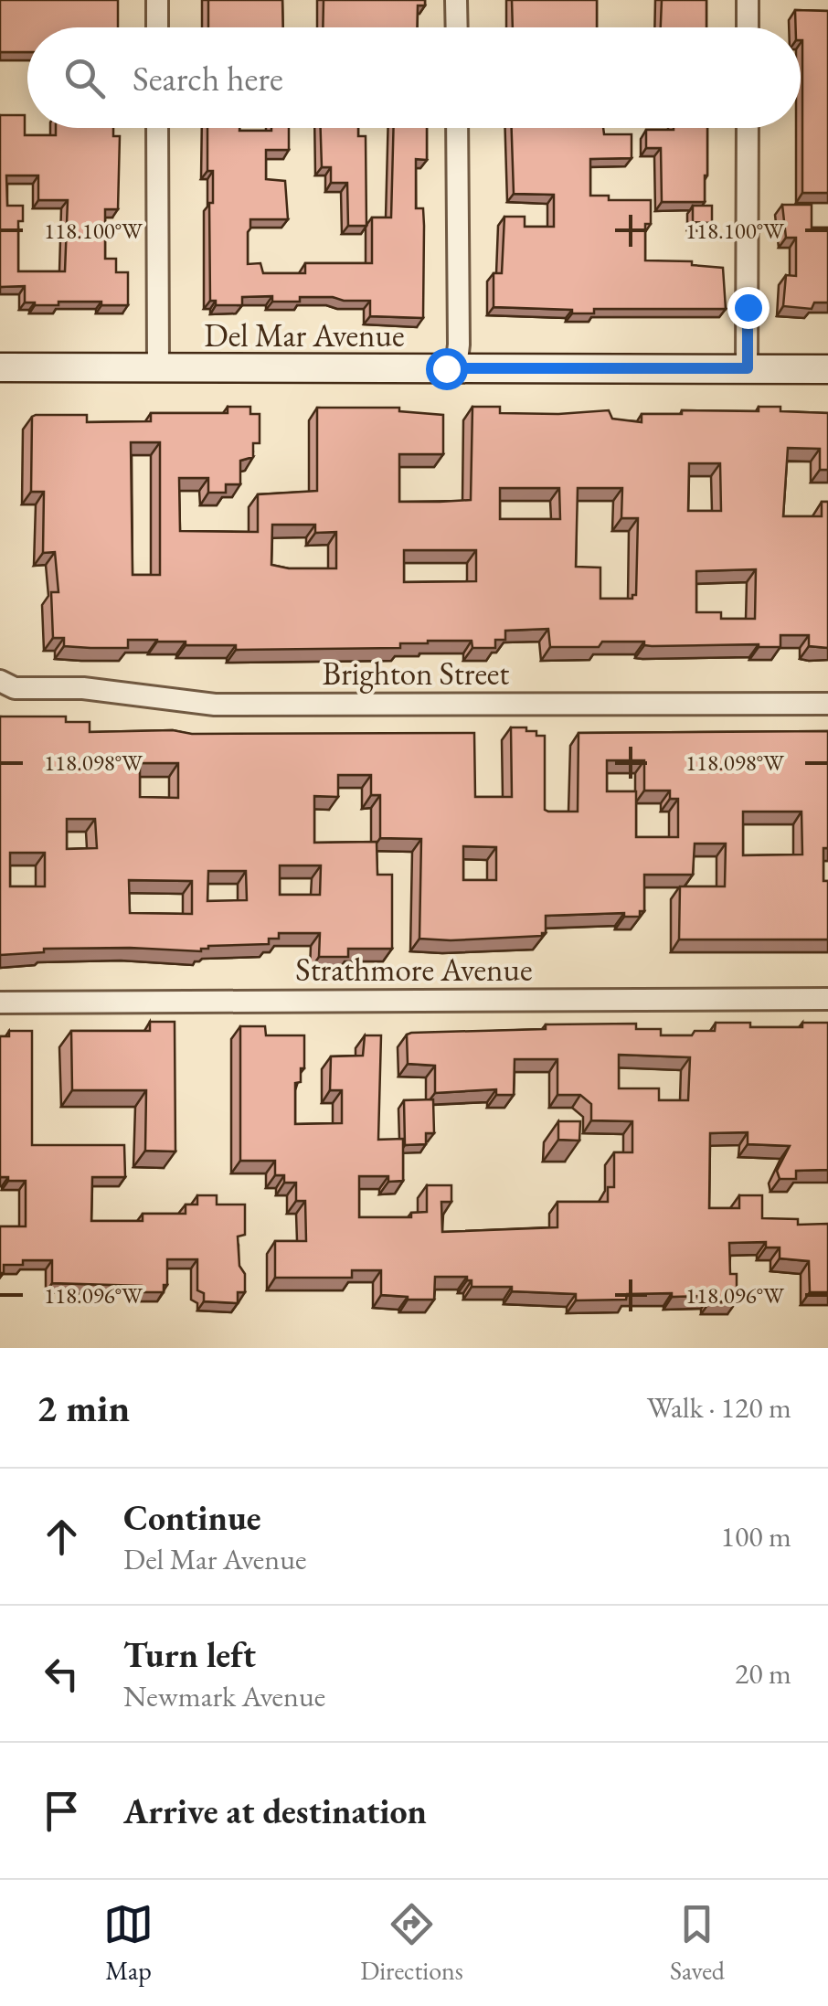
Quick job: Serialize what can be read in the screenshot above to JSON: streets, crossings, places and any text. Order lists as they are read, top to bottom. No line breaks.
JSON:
{"streets":{"main road":["Del Mar Avenue"],"street":["Brighton Street","Strathmore Avenue"]},"page":{"search":"Search here","heading":["2 min","Walk · 120 m"],"list":[["Continue","Del Mar Avenue","100 m"],["Turn left","Newmark Avenue","20 m"],"Arrive at destination"],"nav":["Map","Directions","Saved"]},"coordinates":["118.100°W","118.098°W","118.096°W"]}
